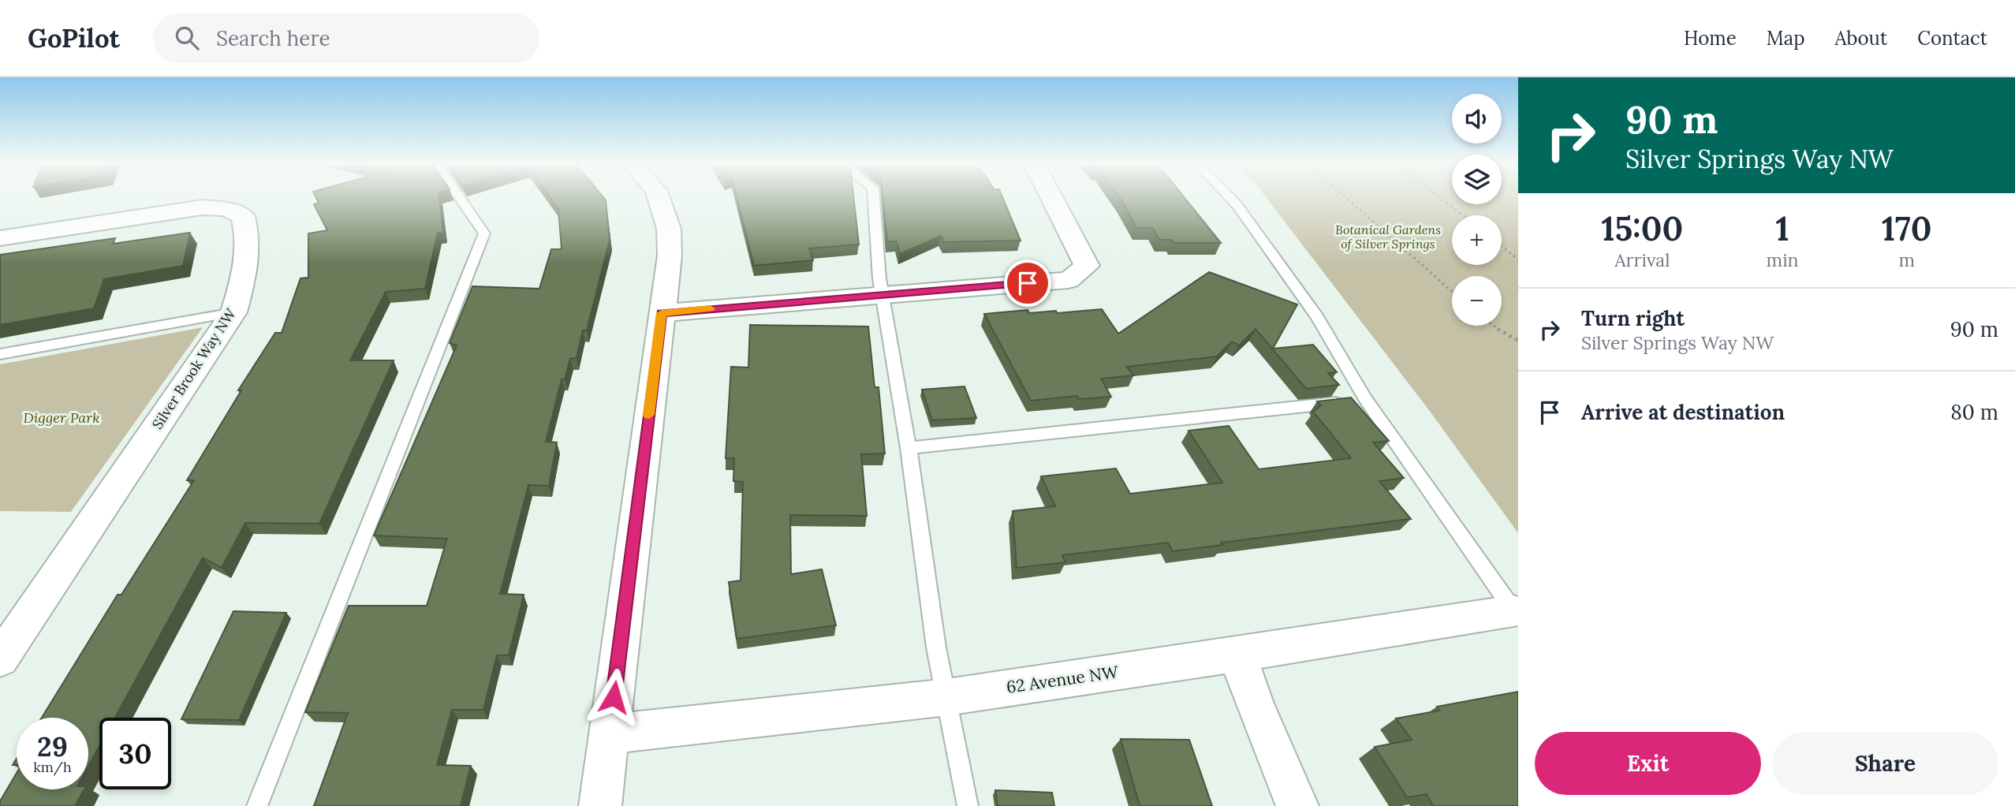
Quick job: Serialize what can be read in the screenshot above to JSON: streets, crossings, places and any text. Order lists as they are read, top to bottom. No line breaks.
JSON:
{"streets":{"street":["Silver Brook Way NW","62 Avenue NW"]},"parks":["Botanical Gardens of Silver Springs","Digger Park"],"page":{"header":"GoPilot","search":"Search here","nav":["Home","Map","About","Contact"],"turn":["90 m","Silver Springs Way NW"],"map_buttons":["+","−"],"eta":["15:00","Arrival","1","min","170","m"],"list":[{"name":"Turn right","note":"Silver Springs Way NW","value":"90 m"},{"name":"Arrive at destination","value":"80 m"}],"speed":"29 km/h","limit":"30","buttons":["Exit","Share"]}}
